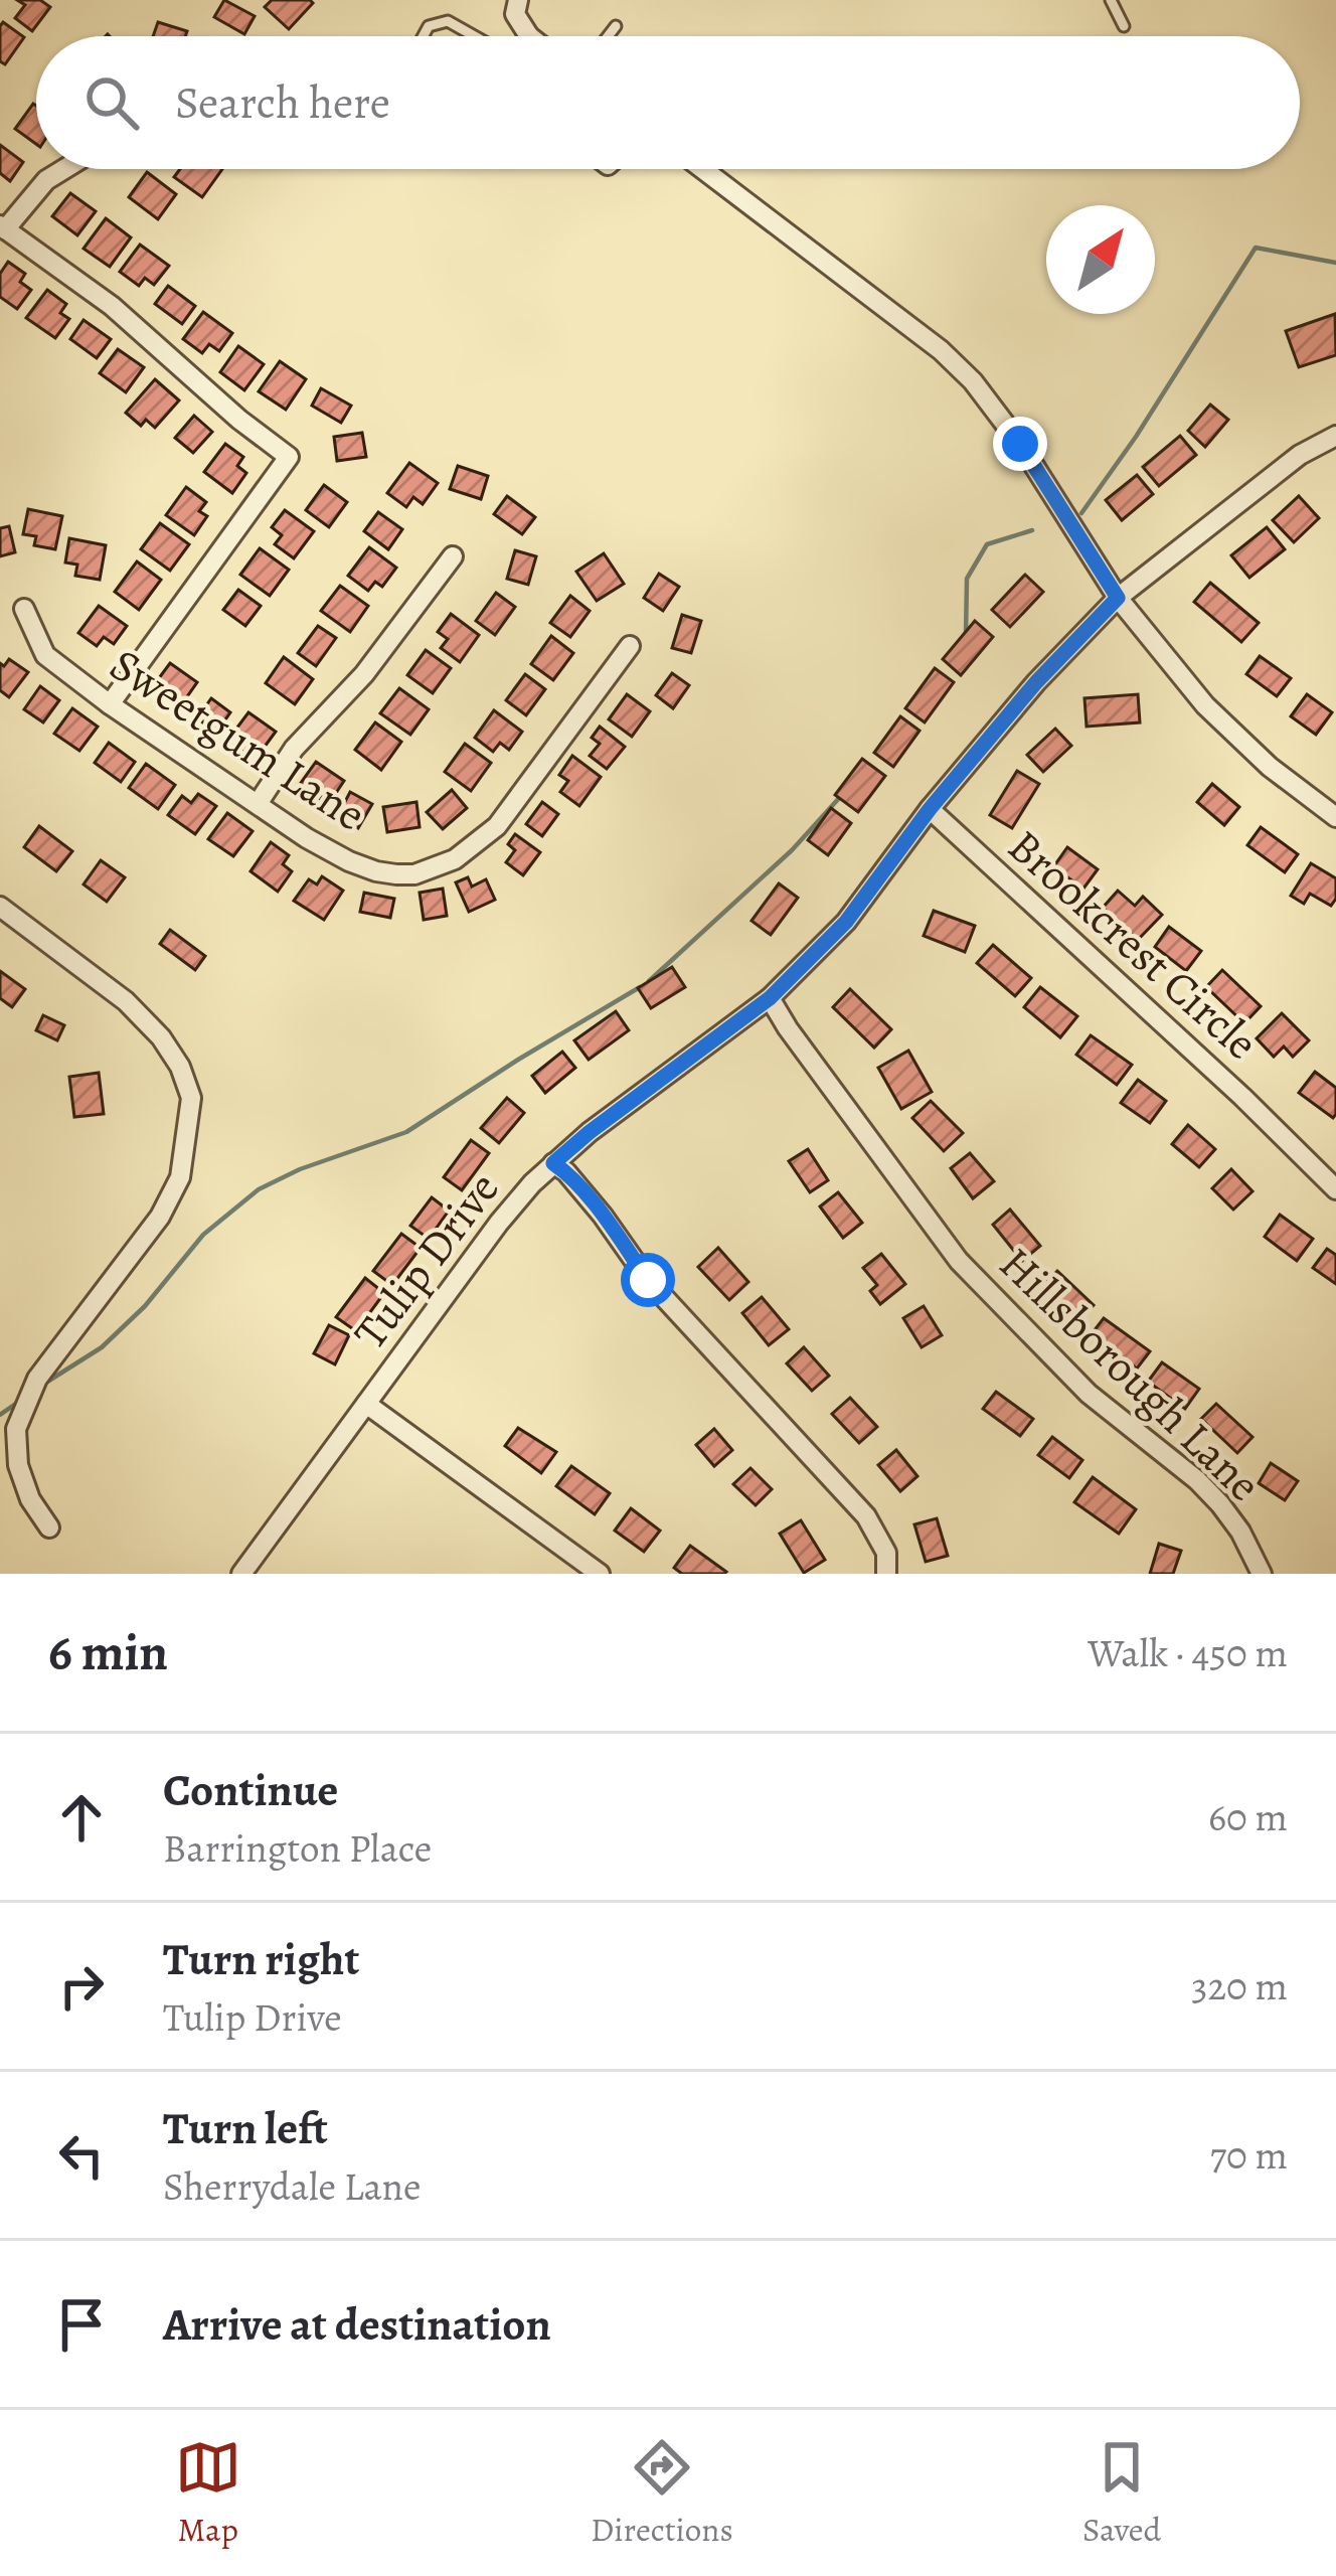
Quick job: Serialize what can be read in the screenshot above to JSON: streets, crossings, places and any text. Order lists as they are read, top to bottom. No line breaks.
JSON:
{"streets":{"street":["Sweetgum Lane","Brookcrest Circle","Tulip Drive","Hillsborough Lane"]},"crossings":[["Brookcrest Circle","Tulip Drive"],["Tulip Drive","Hillsborough Lane"]],"north":"top right","page":{"search":"Search here","heading":["6 min","Walk · 450 m"],"list":[["Continue","Barrington Place","60 m"],["Turn right","Tulip Drive","320 m"],["Turn left","Sherrydale Lane","70 m"],"Arrive at destination"],"nav":["Map","Directions","Saved"]}}
